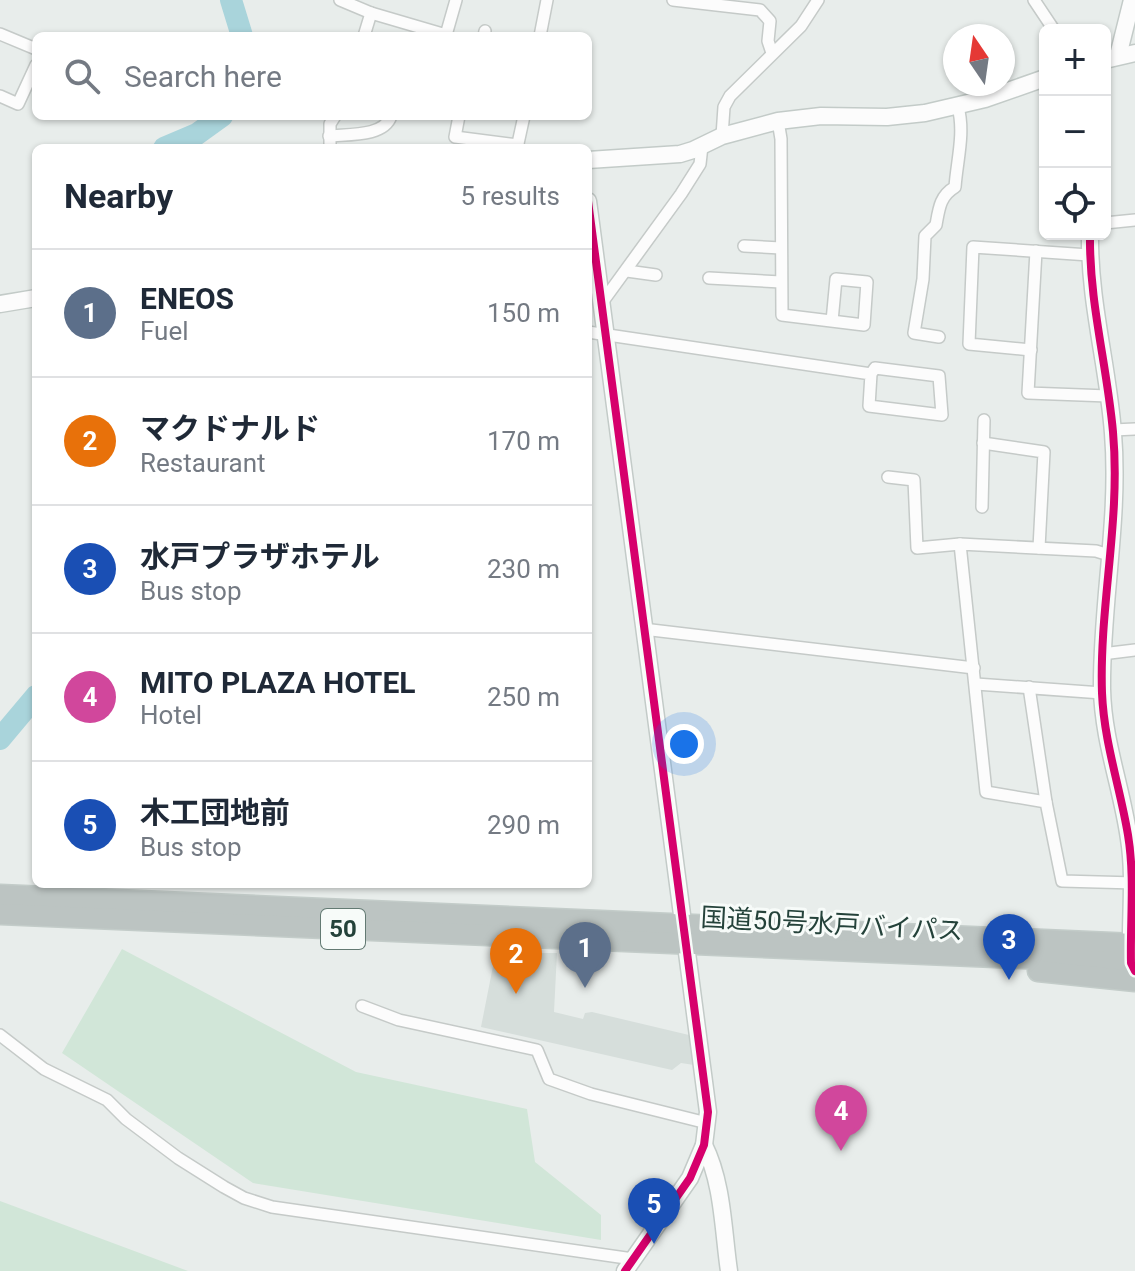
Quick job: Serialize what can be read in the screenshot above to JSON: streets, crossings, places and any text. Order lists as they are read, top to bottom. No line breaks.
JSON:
{"streets":{"highway":["国道50号水戸バイパス","50"]},"north":"top","page":{"map_buttons":["+","−"],"search":"Search here","heading":["Nearby","5 results"],"list":[{"mark":"1","name":"ENEOS","note":"Fuel","value":"150 m"},{"mark":"2","name":"マクドナルド","note":"Restaurant","value":"170 m"},{"mark":"3","name":"水戸プラザホテル","note":"Bus stop","value":"230 m"},{"mark":"4","name":"MITO PLAZA HOTEL","note":"Hotel","value":"250 m"},{"mark":"5","name":"木工団地前","note":"Bus stop","value":"290 m"}],"pins":["3","1","2","4","5"]}}
